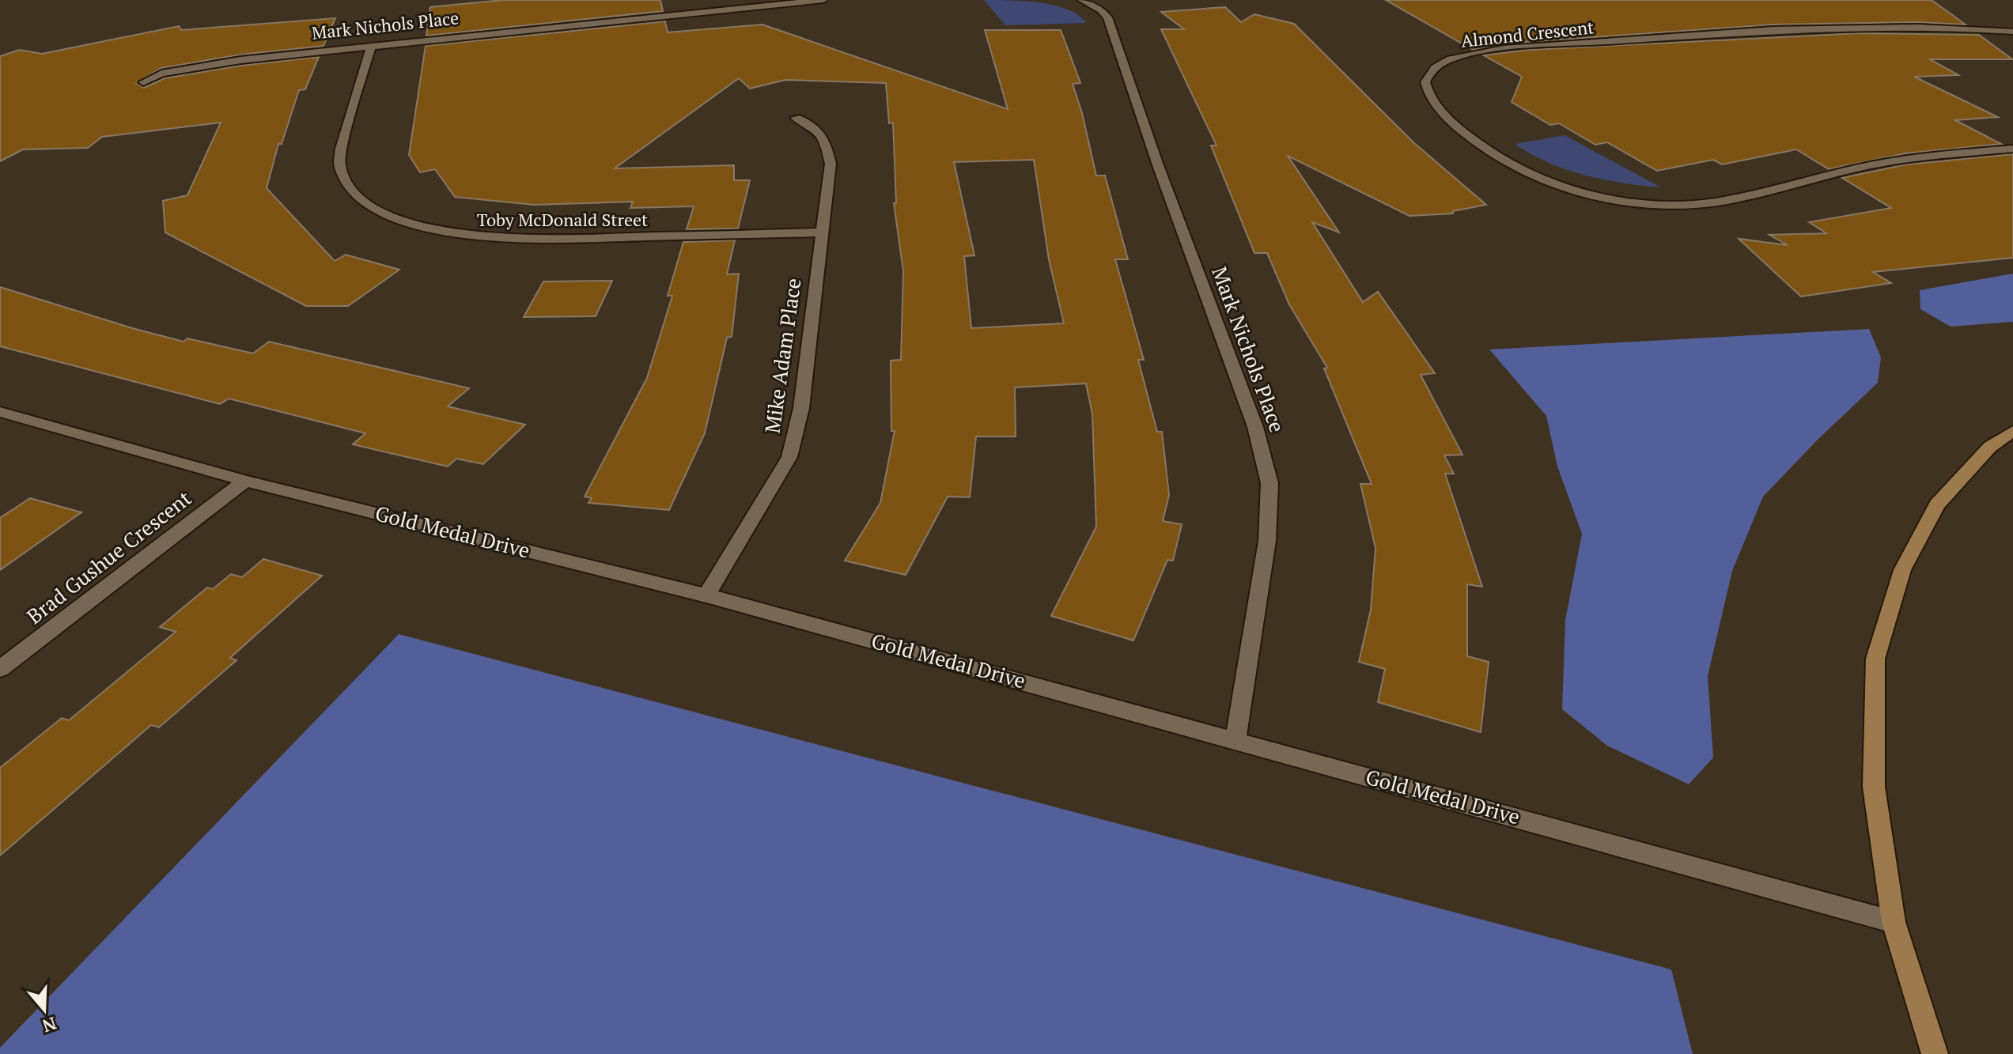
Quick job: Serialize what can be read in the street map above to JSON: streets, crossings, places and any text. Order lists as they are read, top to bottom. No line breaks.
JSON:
{"streets":{"street":["Mark Nichols Place","Almond Crescent","Toby McDonald Street","Mike Adam Place","Gold Medal Drive","Brad Gushue Crescent"]},"crossings":[["Mark Nichols Place","Toby McDonald Street"],["Mark Nichols Place","Gold Medal Drive"],["Toby McDonald Street","Mike Adam Place"],["Mike Adam Place","Gold Medal Drive"],["Gold Medal Drive","Brad Gushue Crescent"]],"north":"bottom"}
